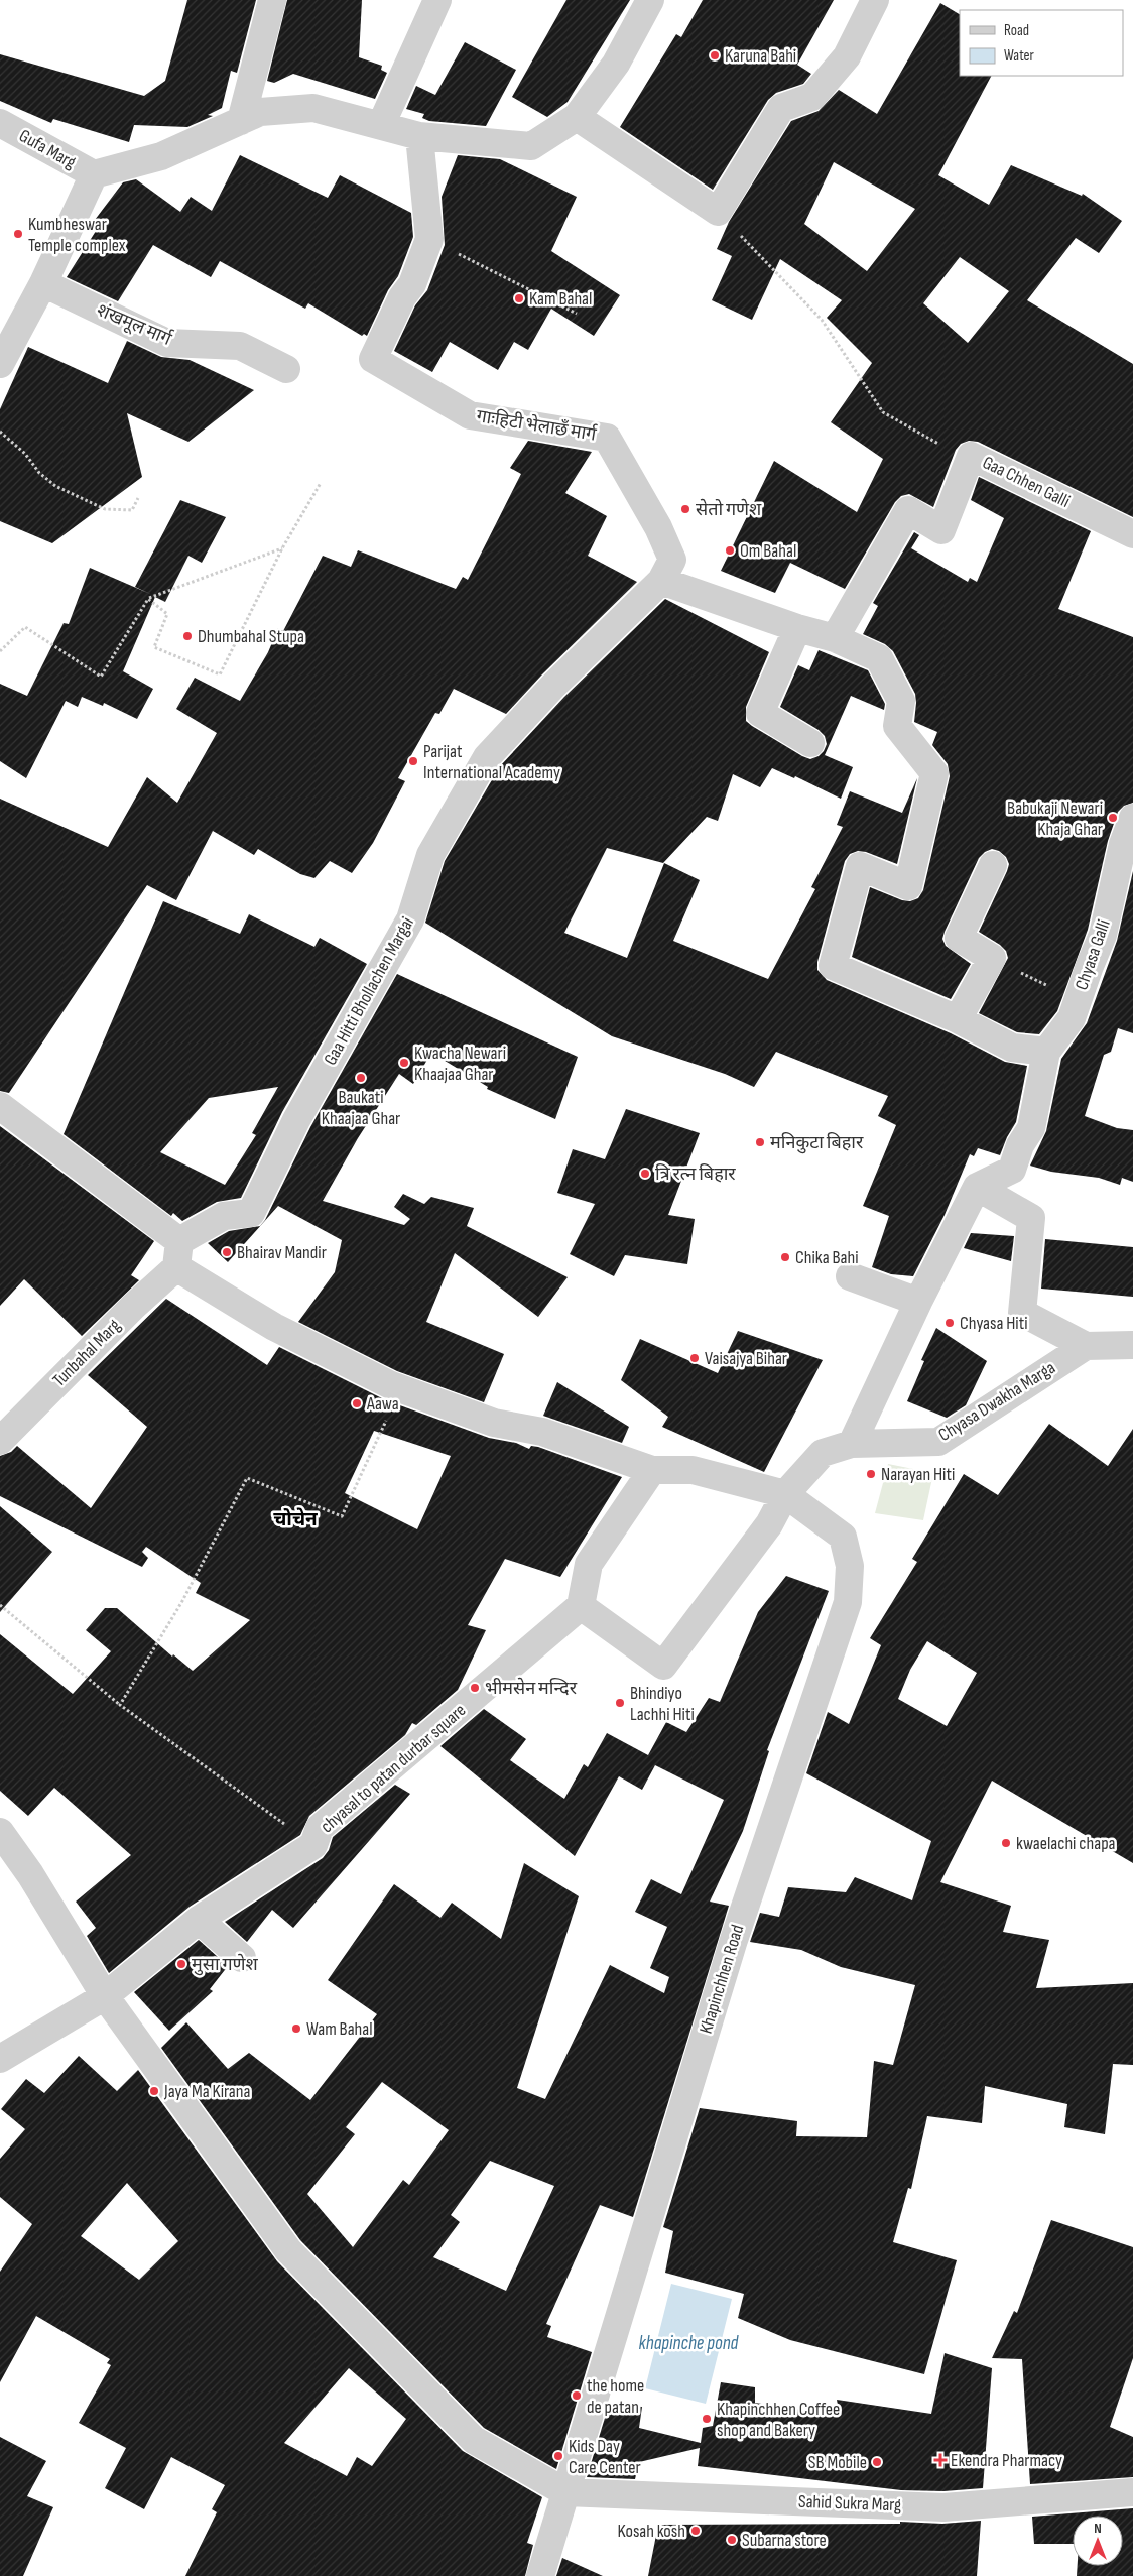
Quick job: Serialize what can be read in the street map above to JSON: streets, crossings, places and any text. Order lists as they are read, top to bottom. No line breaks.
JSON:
{"streets":{"street":["Gufa Marg","शंखमूल मार्ग","गाःहिटी भेलाछँ मार्ग","Gaa Chhen Galli","Chyasa Galli","Gaa Hitti Bhollachen Margai","Tunbahal Marg","Chyasa Dwakha Marga","chyasal to patan durbar square","Khapinchhen Road","Sahid Sukra Marg"]},"crossings":[["गाःहिटी भेलाछँ मार्ग","Gaa Hitti Bhollachen Margai"],["Gaa Hitti Bhollachen Margai","Tunbahal Marg"],["Chyasa Dwakha Marga","chyasal to patan durbar square"],["Chyasa Dwakha Marga","Khapinchhen Road"],["Khapinchhen Road","Sahid Sukra Marg"]],"districts":["चोचेन"],"water":["khapinche pond"],"places":{"other":["Karuna Bahi","Kumbheswar Temple complex","Kam Bahal","सेतो गणेश","Om Bahal","Dhumbahal Stupa","Parijat International Academy","Babukaji Newari Khaja Ghar","Kwacha Newari Khaajaa Ghar","Baukati Khaajaa Ghar","मनिकुटा बिहार","त्रि रत्न बिहार","Bhairav Mandir","Chika Bahi","Chyasa Hiti","Vaisajya Bihar","Aawa","Narayan Hiti","भीमसेन मन्दिर","Bhindiyo Lachhi Hiti","kwaelachi chapa","मुसा गणेश","Wam Bahal","Jaya Ma Kirana","the home de patan","Khapinchhen Coffee shop and Bakery","Kids Day Care Center","SB Mobile","Kosah kosh","Subarna store"],"health":["Ekendra Pharmacy"]},"legend":["Road","Water"],"north":"top"}
